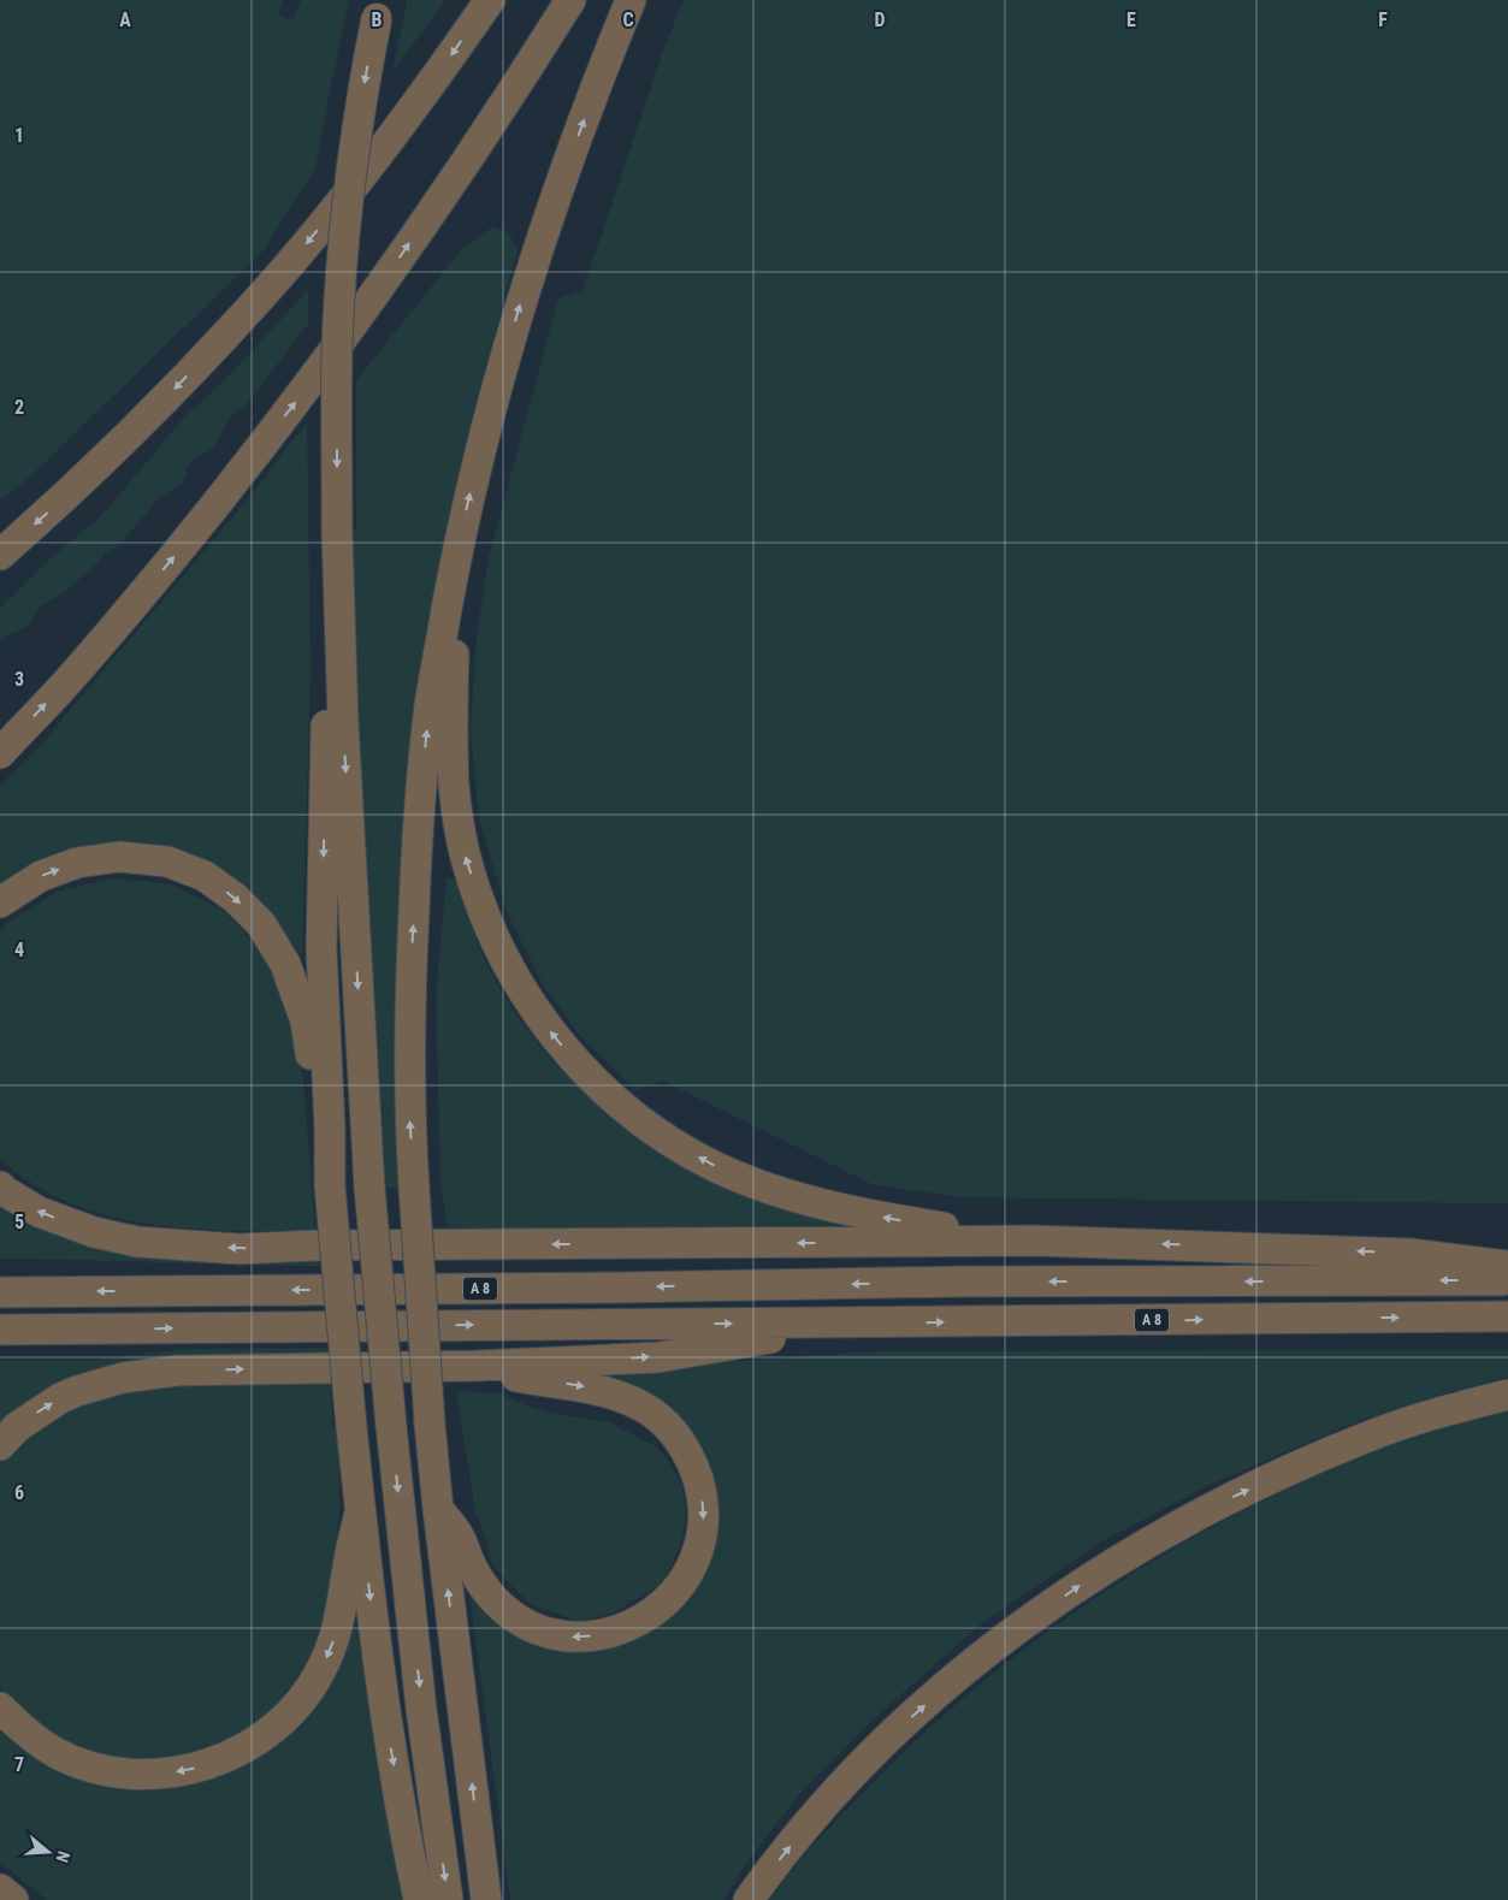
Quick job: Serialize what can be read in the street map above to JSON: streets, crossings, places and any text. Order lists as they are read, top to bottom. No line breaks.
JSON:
{"streets":{"highway":["A 8"]},"north":"right","grid":{"columns":["A","B","C","D","E","F"],"rows":["1","2","3","4","5","6","7"]}}
